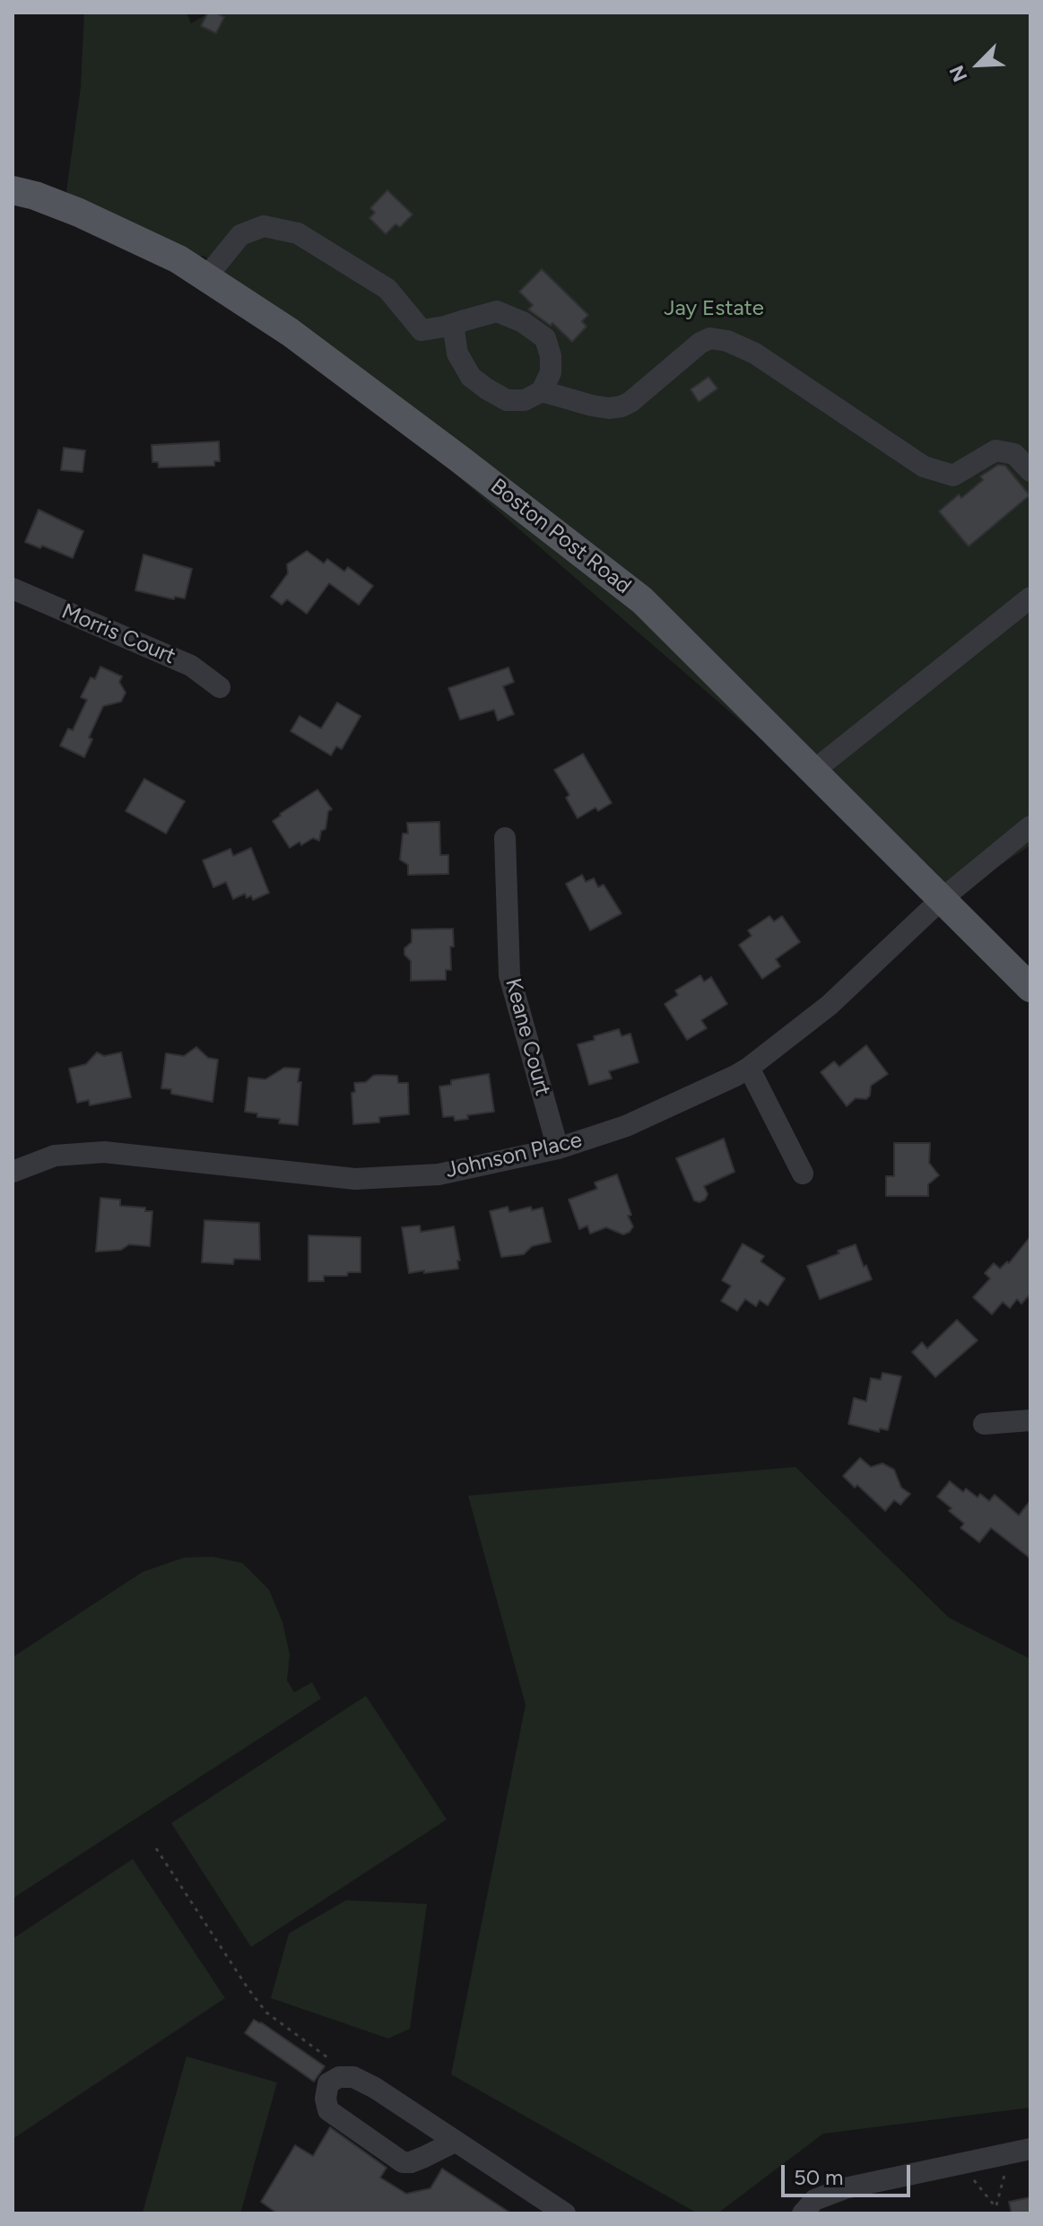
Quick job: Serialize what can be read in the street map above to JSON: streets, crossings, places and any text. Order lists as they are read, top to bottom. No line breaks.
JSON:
{"streets":{"main road":["Boston Post Road"],"street":["Morris Court","Keane Court","Johnson Place"]},"crossings":[["Boston Post Road","Johnson Place"],["Keane Court","Johnson Place"]],"parks":["Jay Estate"],"scale_bar":"50 m","north":"bottom left"}
